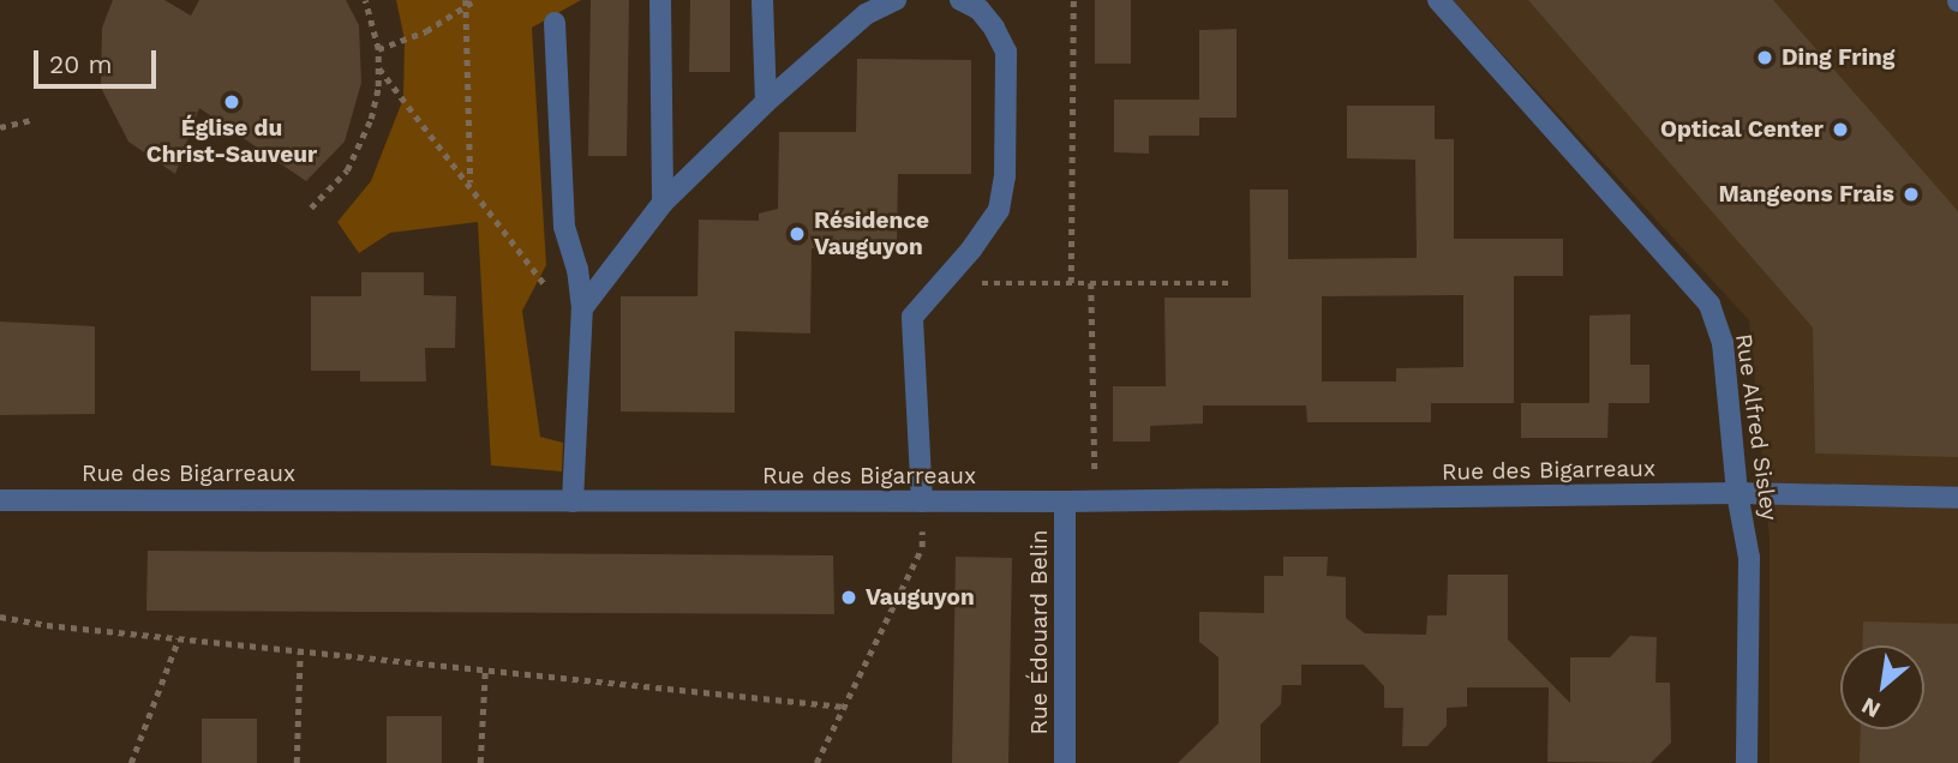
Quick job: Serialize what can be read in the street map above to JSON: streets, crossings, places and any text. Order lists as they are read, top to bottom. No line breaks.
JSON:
{"streets":{"street":["Rue Alfred Sisley","Rue des Bigarreaux","Rue Édouard Belin"]},"crossings":[["Rue Alfred Sisley","Rue des Bigarreaux"],["Rue des Bigarreaux","Rue Édouard Belin"]],"places":["Ding Fring","Église du Christ-Sauveur","Optical Center","Mangeons Frais","Résidence Vauguyon","Vauguyon"],"scale_bar":"20 m","north":"bottom left"}
